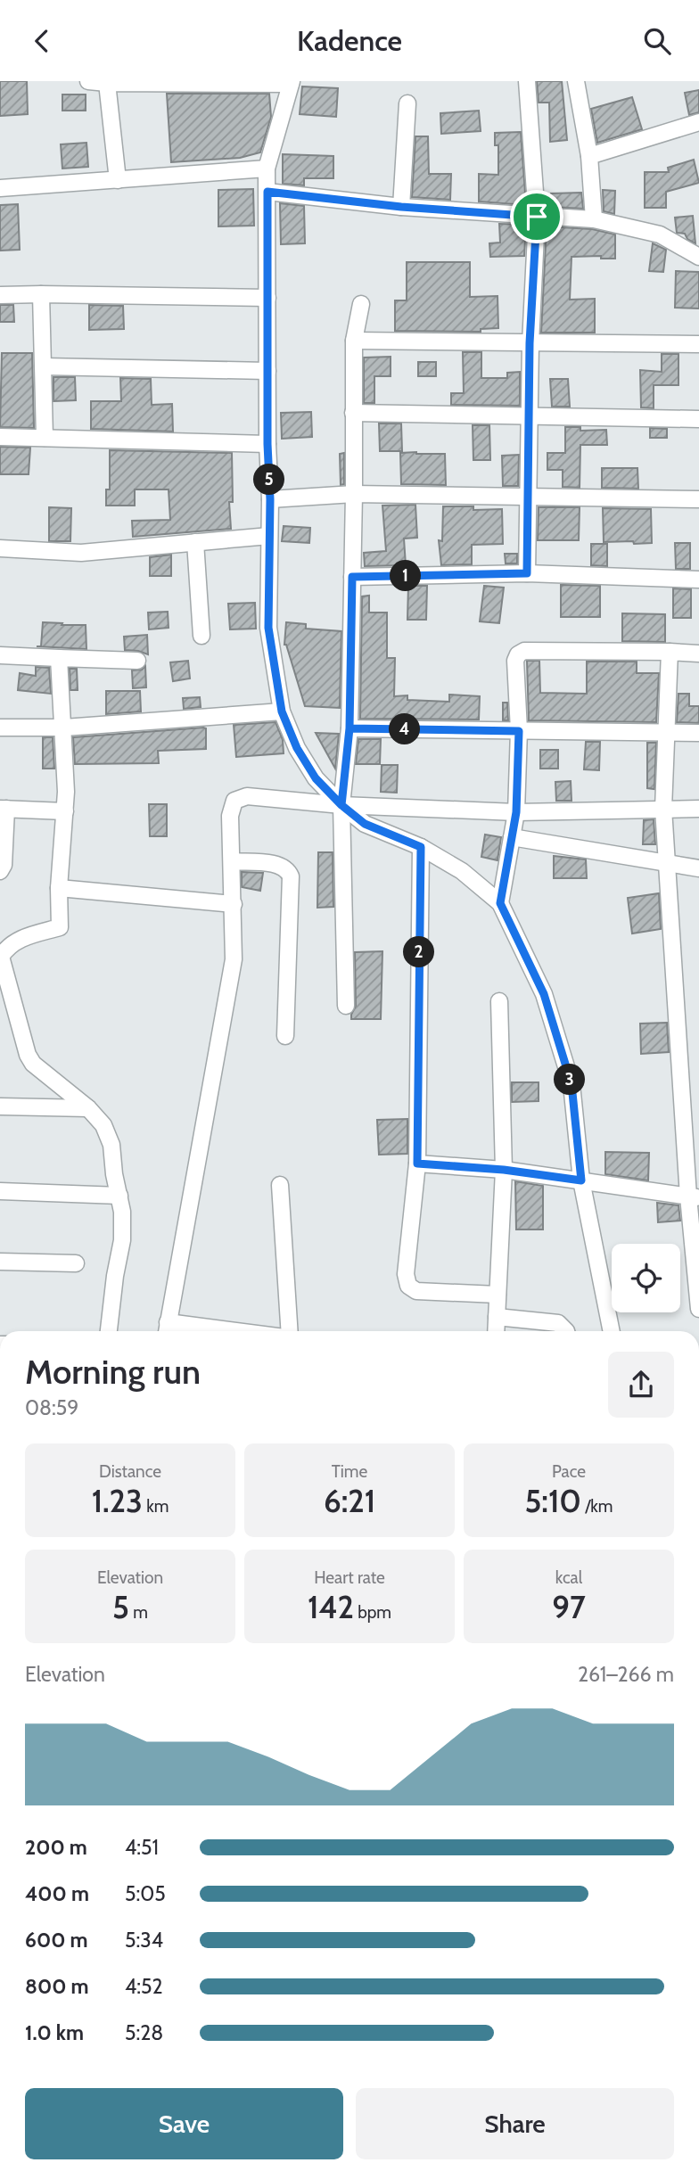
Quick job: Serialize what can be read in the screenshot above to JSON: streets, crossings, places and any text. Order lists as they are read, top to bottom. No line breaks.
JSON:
{"page":{"header":"Kadence","pins":["5","1","4","2","3"],"heading":["Morning run","08:59"],"stats":[["Distance","1.23 km"],["Time","6:21"],["Pace","5:10 /km"],["Elevation","5 m"],["Heart rate","142 bpm"],["kcal","97"]],"chart":["Elevation","261–266 m"],"list":[{"name":"200 m","note":"4:51"},{"name":"400 m","note":"5:05"},{"name":"600 m","note":"5:34"},{"name":"800 m","note":"4:52"},{"name":"1.0 km","note":"5:28"}],"buttons":["Save","Share"]}}
